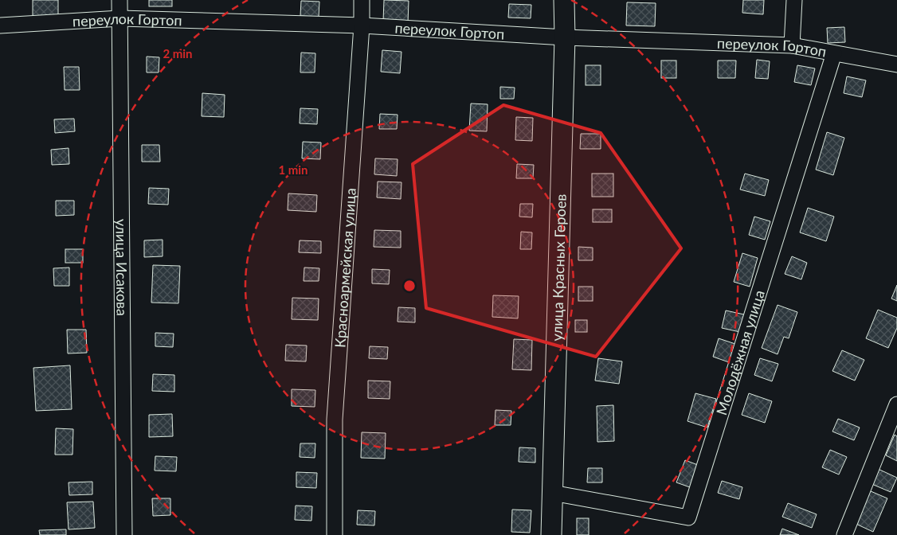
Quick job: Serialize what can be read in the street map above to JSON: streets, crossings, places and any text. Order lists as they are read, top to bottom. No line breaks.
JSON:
{"streets":{"main road":["улица Красных Героев"],"street":["переулок Гортоп","улица Исакова","Красноармейская улица","Молодёжная улица"]},"crossings":[["переулок Гортоп","улица Исакова"],["переулок Гортоп","Красноармейская улица"],["переулок Гортоп","улица Красных Героев"],["переулок Гортоп","Молодёжная улица"],["улица Красных Героев","Молодёжная улица"]],"rings":["2 min","1 min"]}
